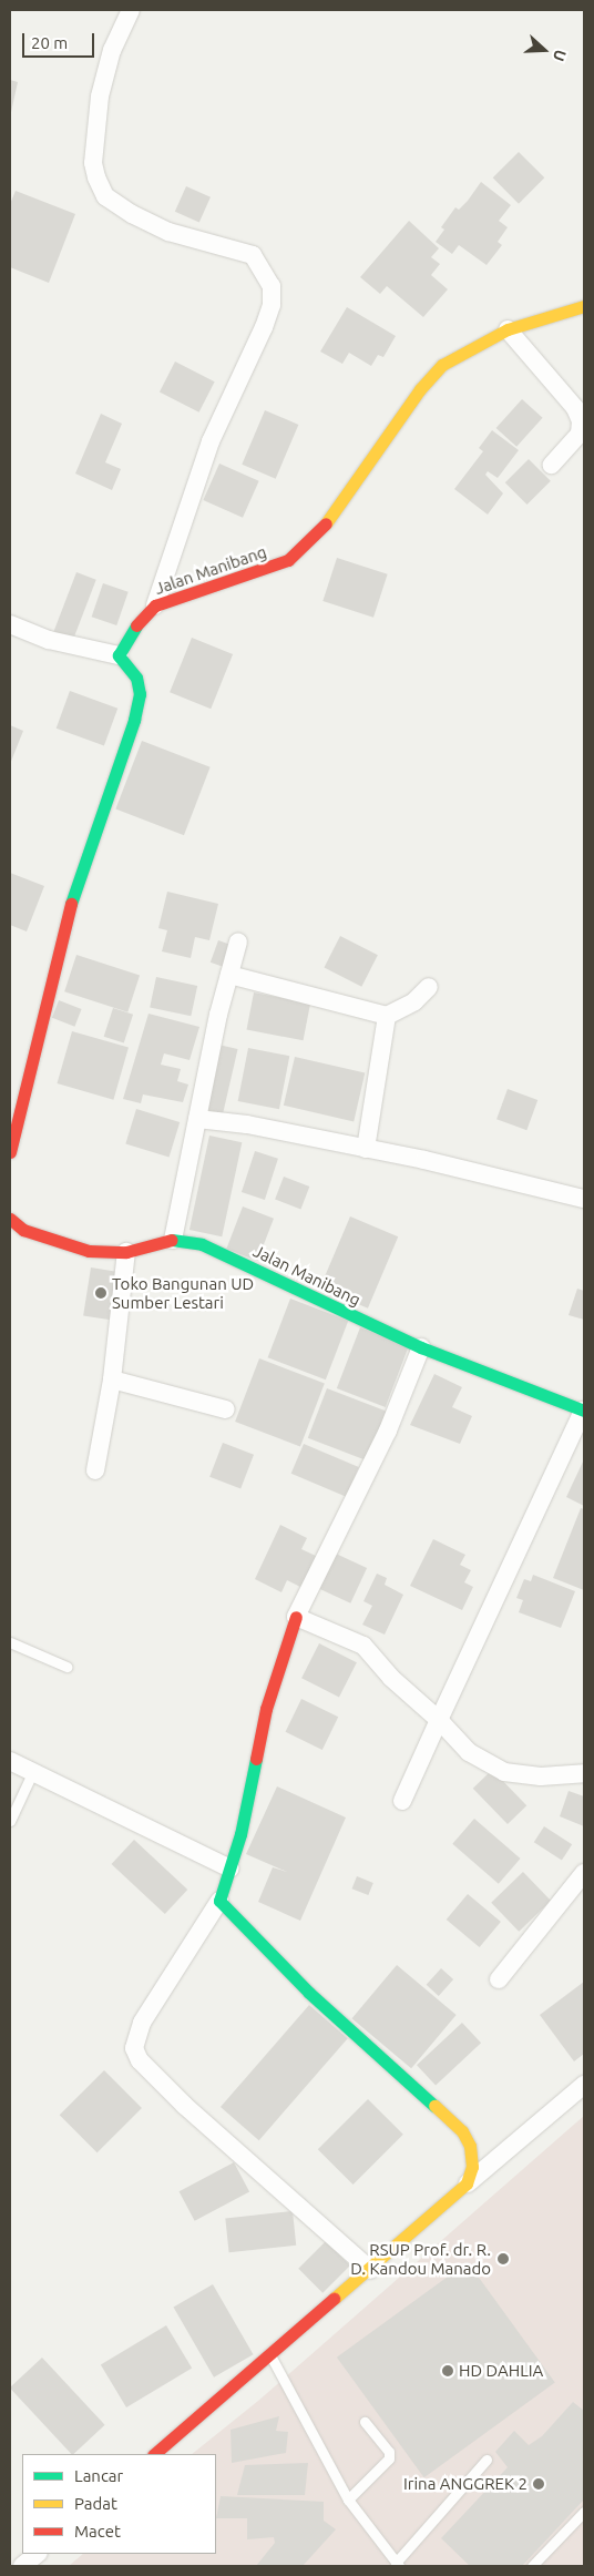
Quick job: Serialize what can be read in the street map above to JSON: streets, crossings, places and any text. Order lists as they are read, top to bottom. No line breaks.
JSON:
{"streets":{"street":["Jalan Manibang"]},"places":["Toko Bangunan UD Sumber Lestari","RSUP Prof. dr. R. D. Kandou Manado","HD DAHLIA","Irina ANGGREK 2"],"legend":["Lancar","Padat","Macet"],"scale_bar":"20 m","north":"right"}
